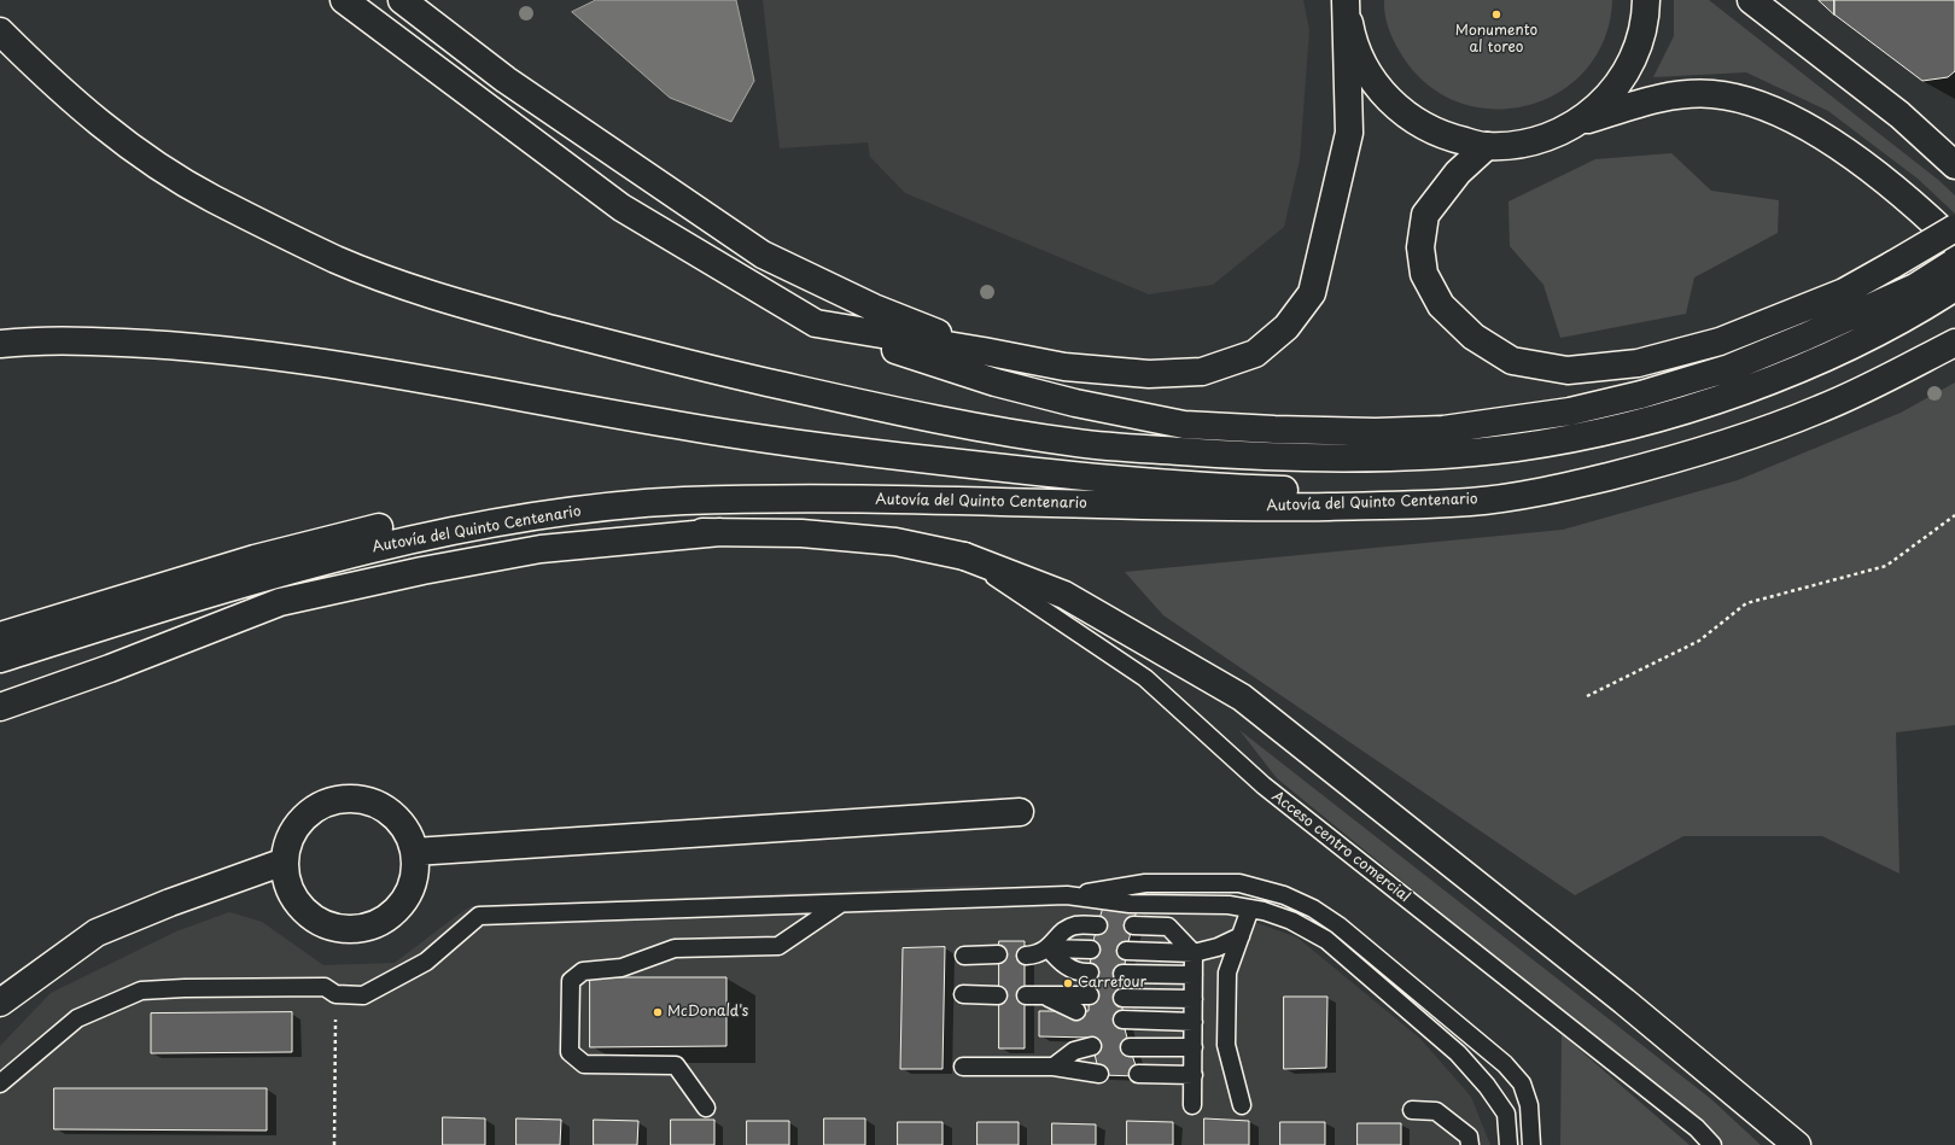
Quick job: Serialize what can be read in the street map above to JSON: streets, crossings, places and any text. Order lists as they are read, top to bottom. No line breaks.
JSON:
{"streets":{"main road":["Autovía del Quinto Centenario"],"lane":["Acceso centro comercial"]},"places":["Monumento al toreo","Carrefour","McDonald's"]}
